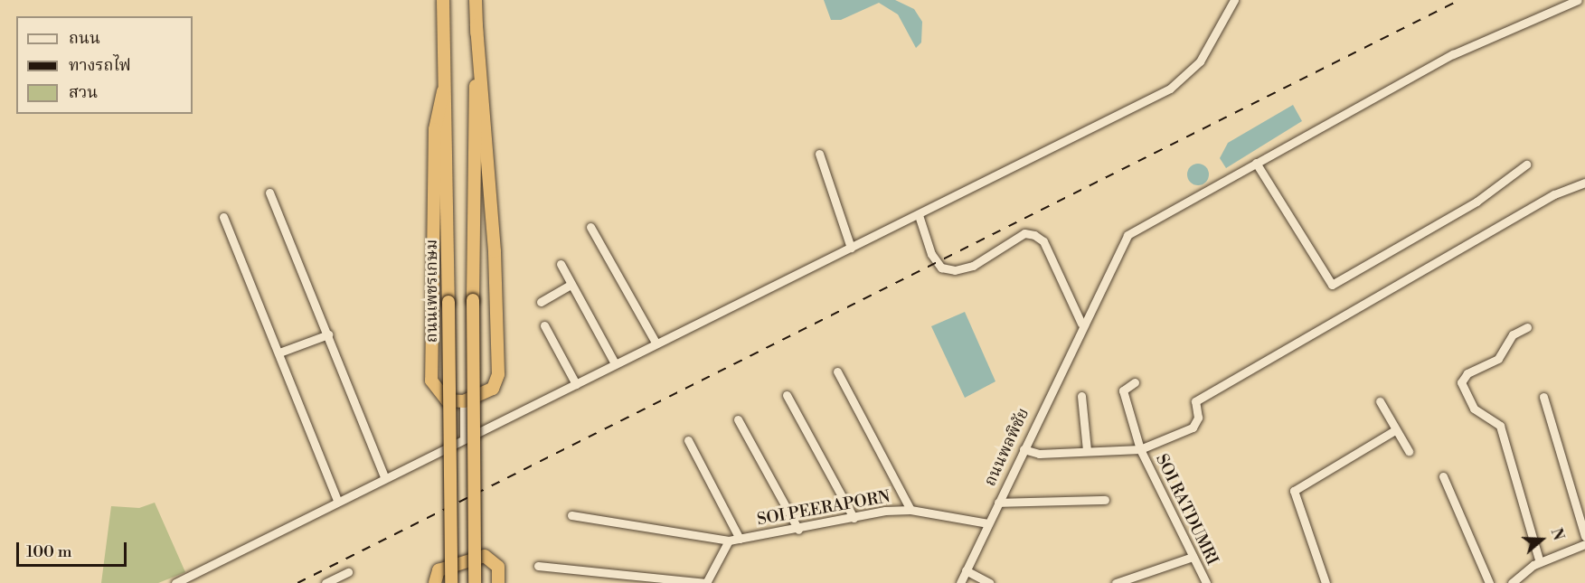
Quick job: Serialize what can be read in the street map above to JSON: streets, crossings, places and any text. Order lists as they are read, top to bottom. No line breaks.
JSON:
{"streets":{"highway":["ถนนเพชรเกษม"],"street":["ถนนพลพิชัย","SOI PEERAPORN","SOI RATDUMRI"]},"crossings":[["ถนนพลพิชัย","SOI PEERAPORN"]],"legend":["ถนน","ทางรถไฟ","สวน"],"scale_bar":"100 m","north":"right"}
